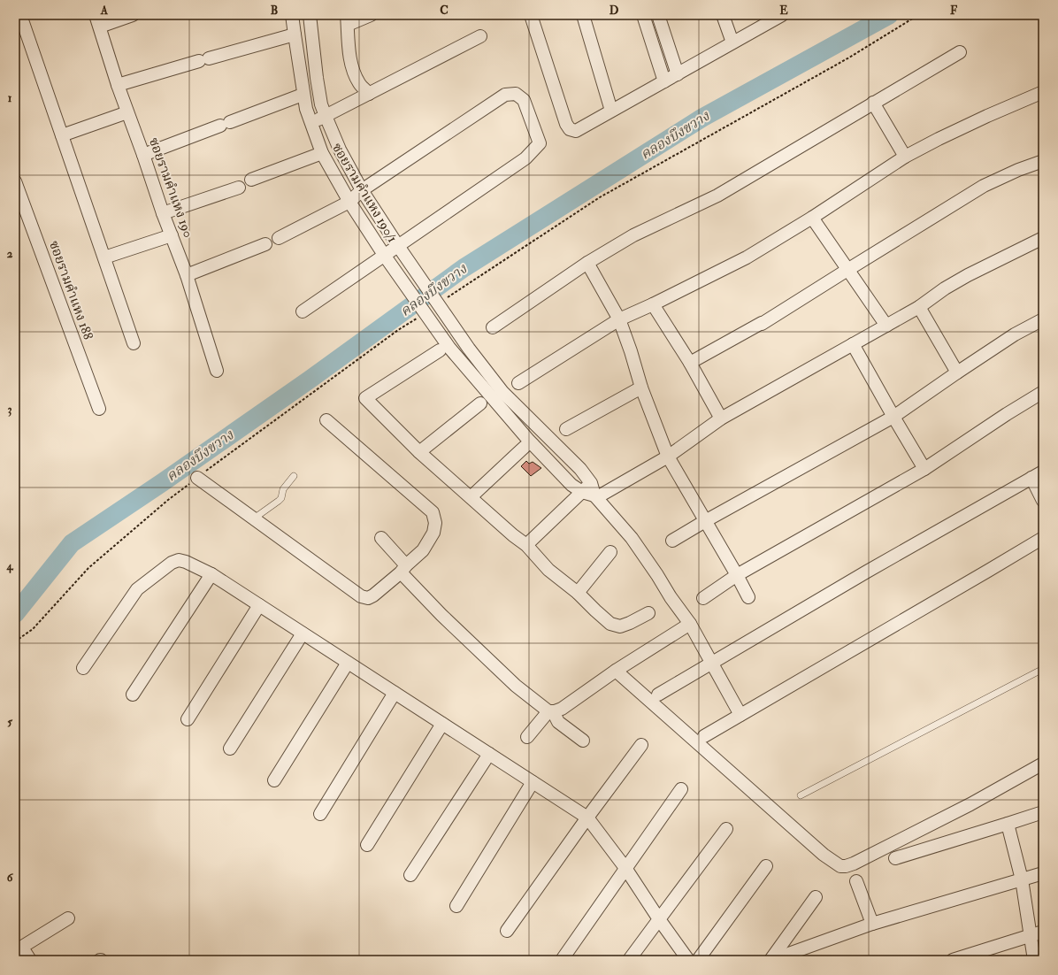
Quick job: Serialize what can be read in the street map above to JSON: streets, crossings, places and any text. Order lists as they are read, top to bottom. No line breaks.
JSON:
{"streets":{"street":["ซอยรามคำแหง 190","ซอยรามคำแหง 190/1","ซอยรามคำแหง 188"]},"water":["คลองบึงขวาง"],"grid":{"columns":["A","B","C","D","E","F"],"rows":["1","2","3","4","5","6"]}}
